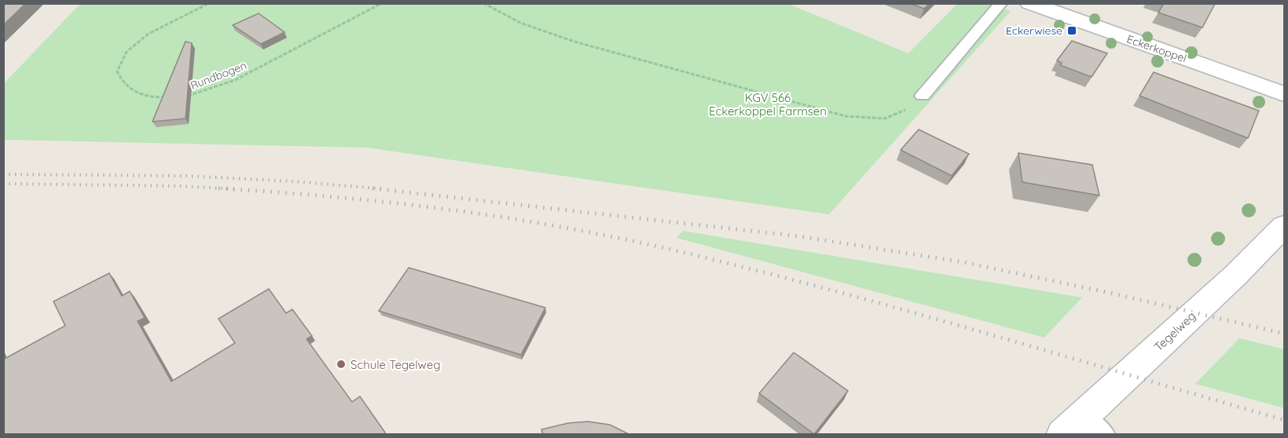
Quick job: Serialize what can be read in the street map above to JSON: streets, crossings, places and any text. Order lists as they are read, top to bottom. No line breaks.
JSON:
{"streets":{"street":["Eckerkoppel","Tegelweg"],"path":["Rundbogen"]},"parks":["KGV 566 Eckerkoppel Farmsen"],"places":{"transit":["Eckerwiese"],"other":["Schule Tegelweg"]}}
